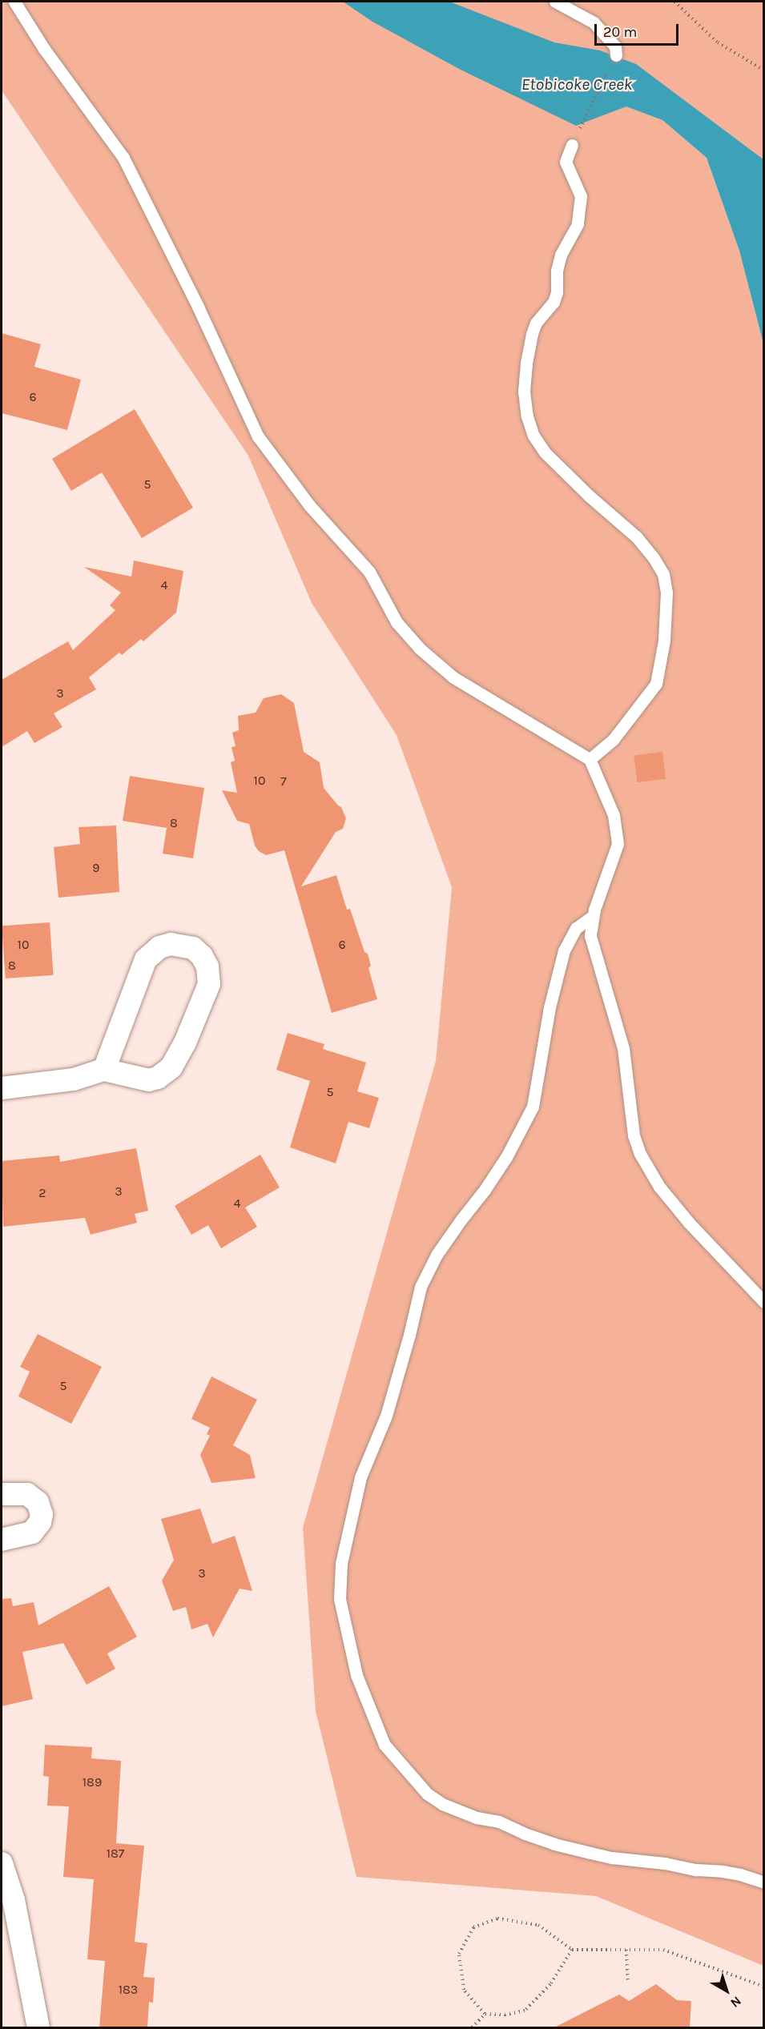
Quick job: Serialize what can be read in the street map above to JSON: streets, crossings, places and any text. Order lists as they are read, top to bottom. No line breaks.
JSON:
{"water":["Etobicoke Creek"],"house_numbers":["6","5","4","3","10","7","8","9","10","6","8","5","3","2","4","5","3","189","187","183"],"scale_bar":"20 m","north":"bottom right"}
